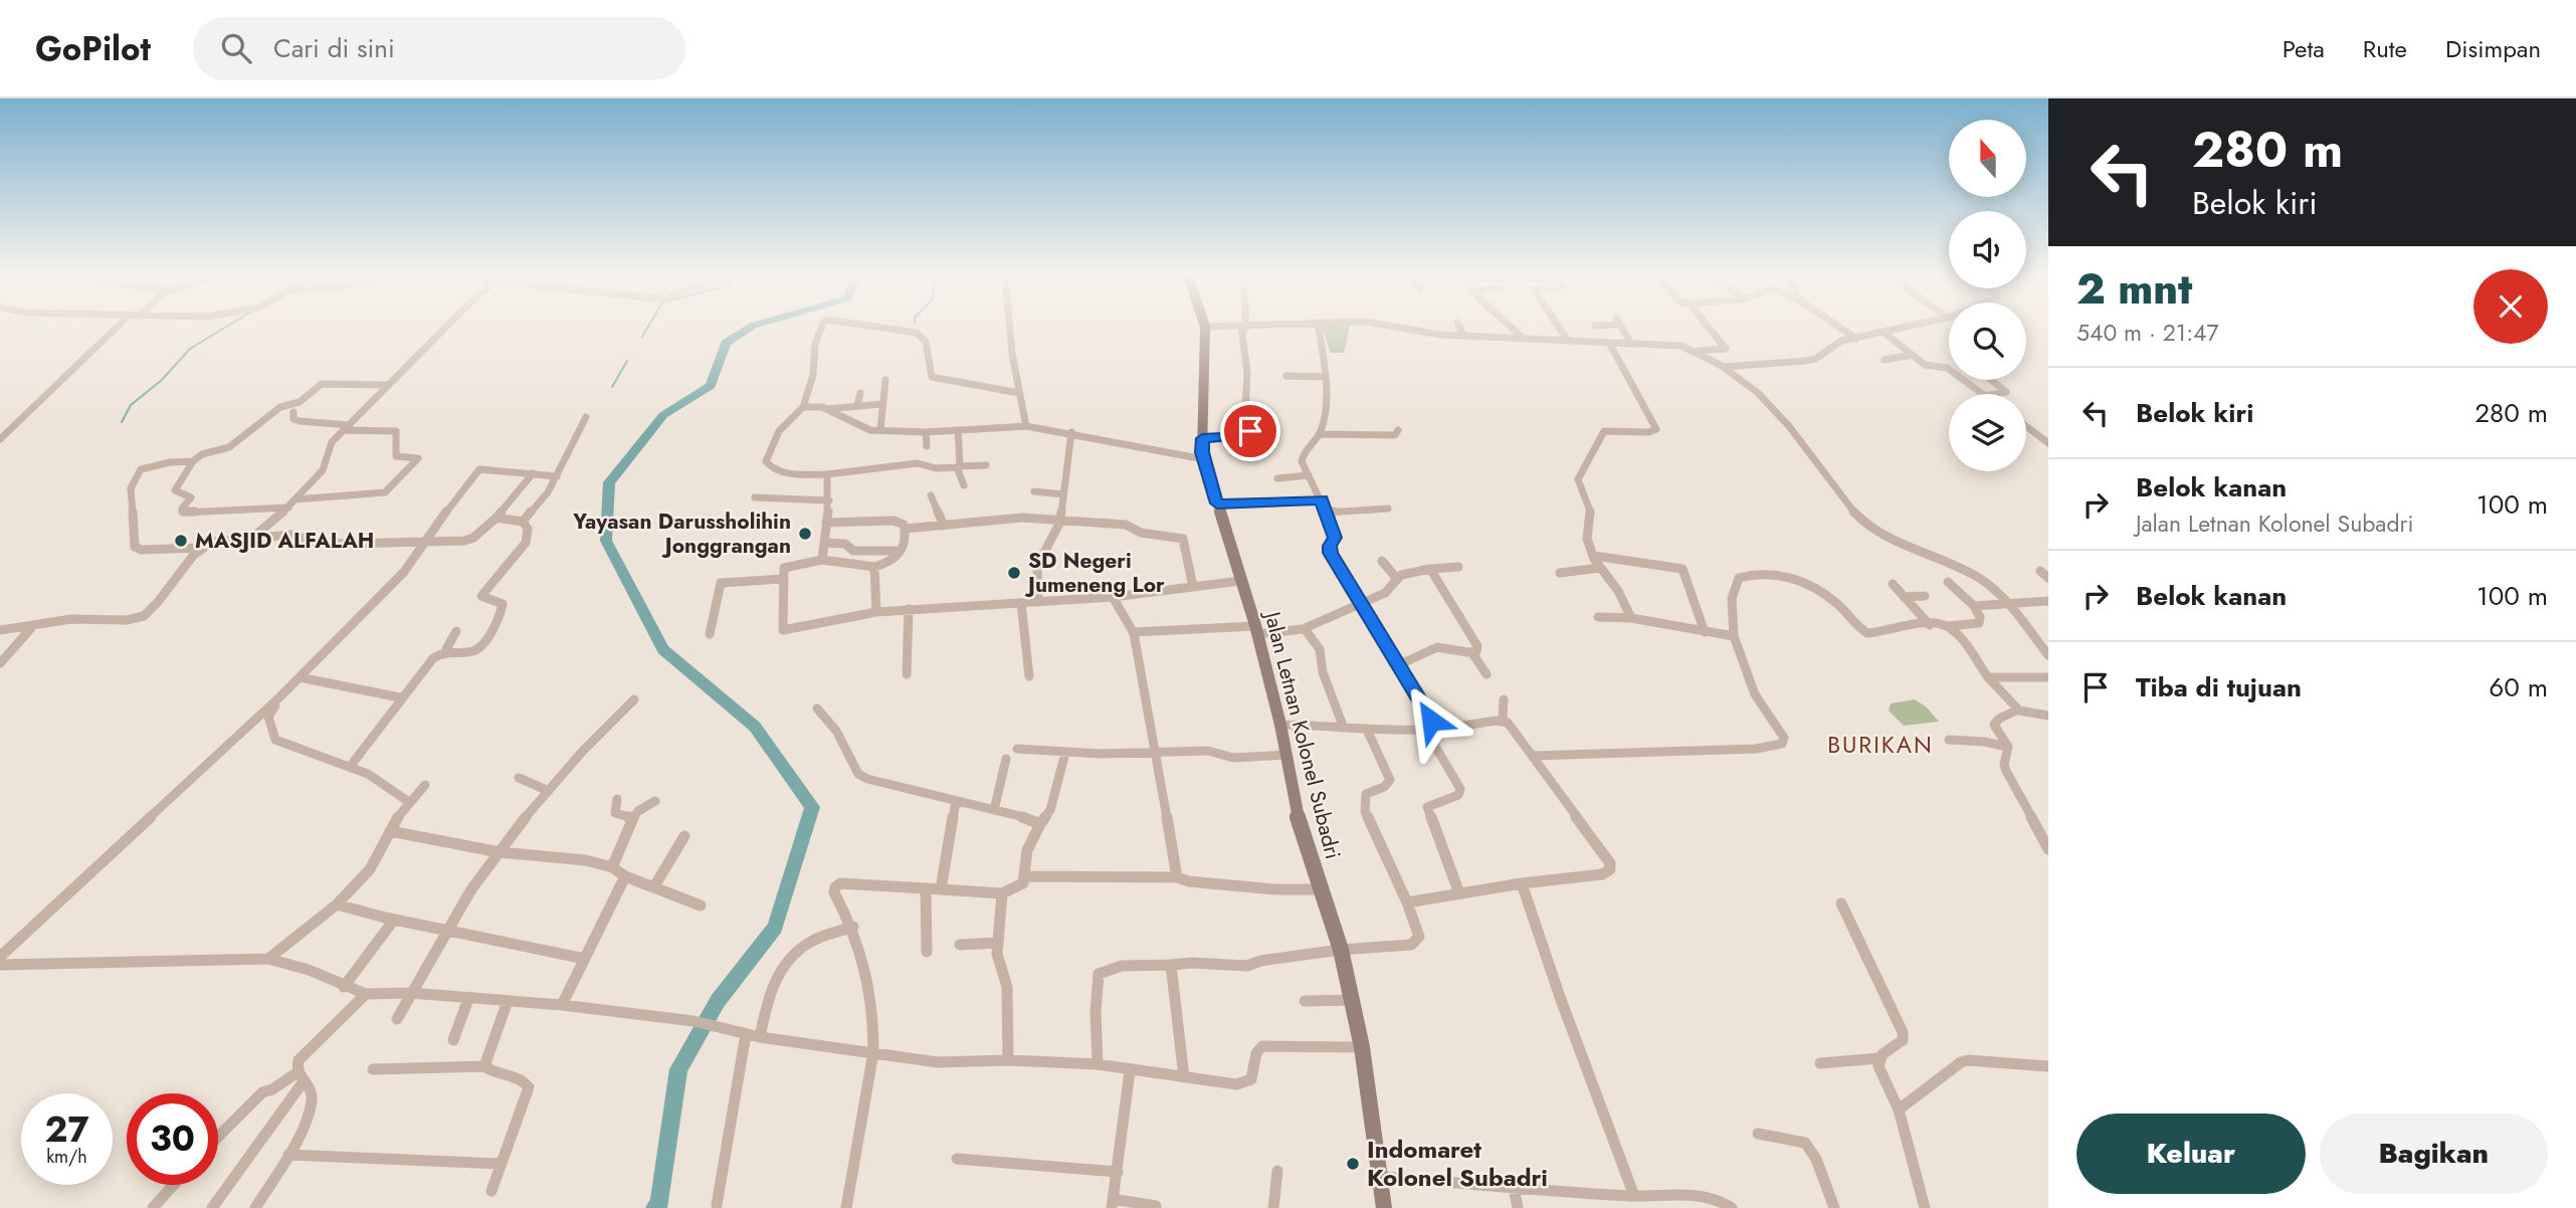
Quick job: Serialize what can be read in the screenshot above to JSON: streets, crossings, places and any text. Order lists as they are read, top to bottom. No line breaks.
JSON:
{"streets":{"main road":["Jalan Letnan Kolonel Subadri"]},"districts":["BURIKAN"],"places":["Yayasan Darussholihin Jonggrangan","MASJID ALFALAH","SD Negeri Jumeneng Lor","Indomaret Kolonel Subadri"],"north":"top","page":{"header":"GoPilot","search":"Cari di sini","nav":["Peta","Rute","Disimpan"],"turn":["280 m","Belok kiri"],"heading":["2 mnt","540 m · 21:47"],"list":[{"name":"Belok kiri","value":"280 m"},{"name":"Belok kanan","note":"Jalan Letnan Kolonel Subadri","value":"100 m"},{"name":"Belok kanan","value":"100 m"},{"name":"Tiba di tujuan","value":"60 m"}],"speed":"27 km/h","limit":"30","buttons":["Keluar","Bagikan"]}}
